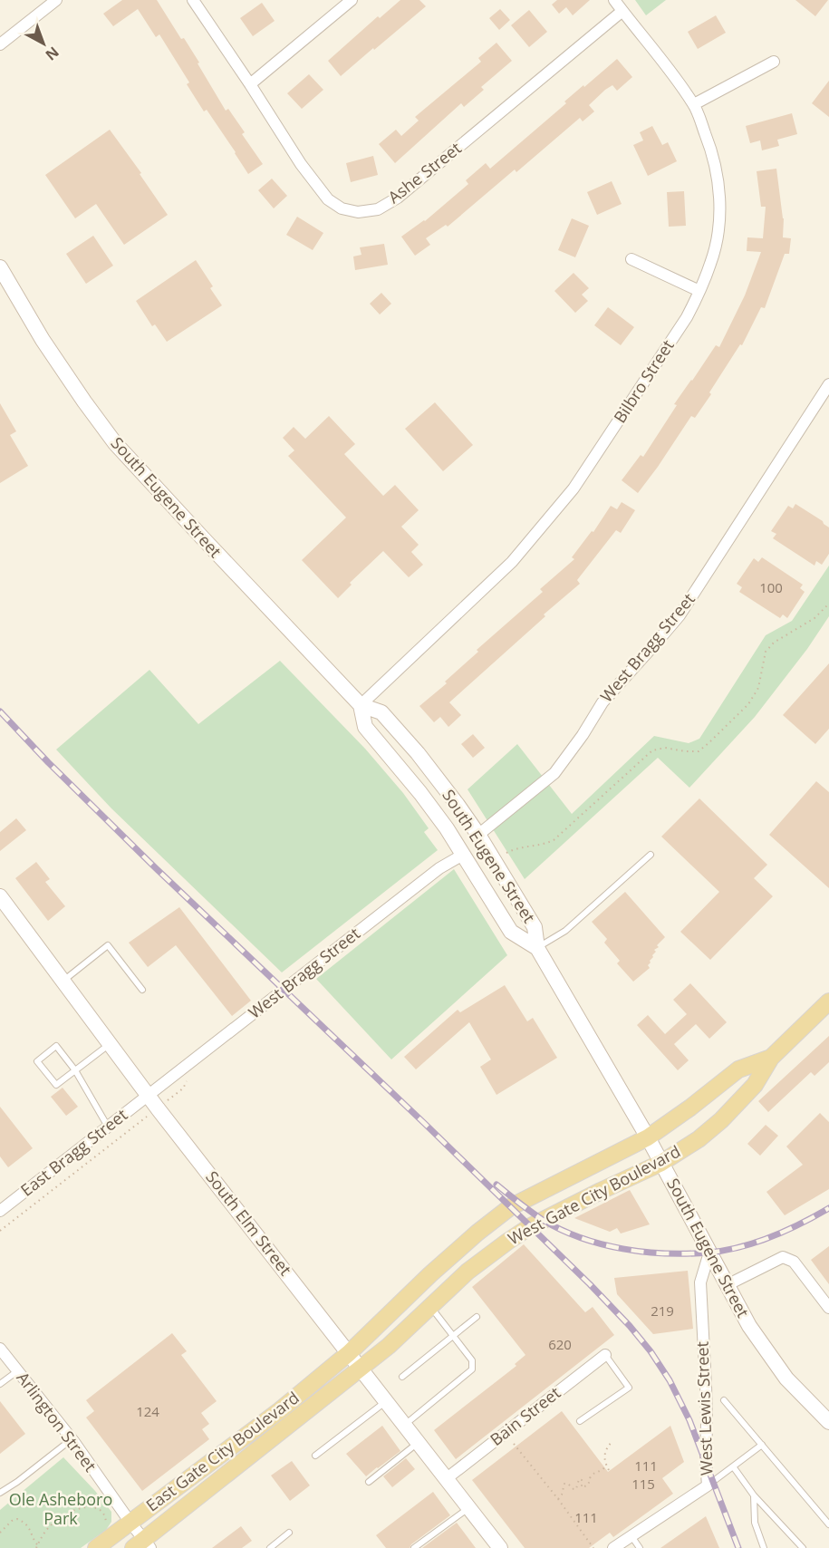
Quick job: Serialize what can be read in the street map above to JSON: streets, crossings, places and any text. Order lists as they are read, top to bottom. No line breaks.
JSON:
{"streets":{"main road":["South Eugene Street","West Gate City Boulevard","South Elm Street","East Gate City Boulevard"],"street":["Ashe Street","Bilbro Street","West Bragg Street","East Bragg Street","West Lewis Street","Bain Street","Arlington Street"]},"crossings":[["Ashe Street","Bilbro Street"],["Bilbro Street","South Eugene Street"],["South Eugene Street","West Bragg Street"],["South Eugene Street","West Gate City Boulevard"],["South Eugene Street","West Lewis Street"],["West Bragg Street","East Bragg Street"],["West Bragg Street","South Elm Street"],["East Bragg Street","South Elm Street"],["West Gate City Boulevard","South Elm Street"],["West Gate City Boulevard","East Gate City Boulevard"],["South Elm Street","Bain Street"],["South Elm Street","East Gate City Boulevard"],["Arlington Street","East Gate City Boulevard"]],"parks":["Ole Asheboro Park"],"house_numbers":["100","219","620","124","111","115","111"],"north":"bottom right"}
